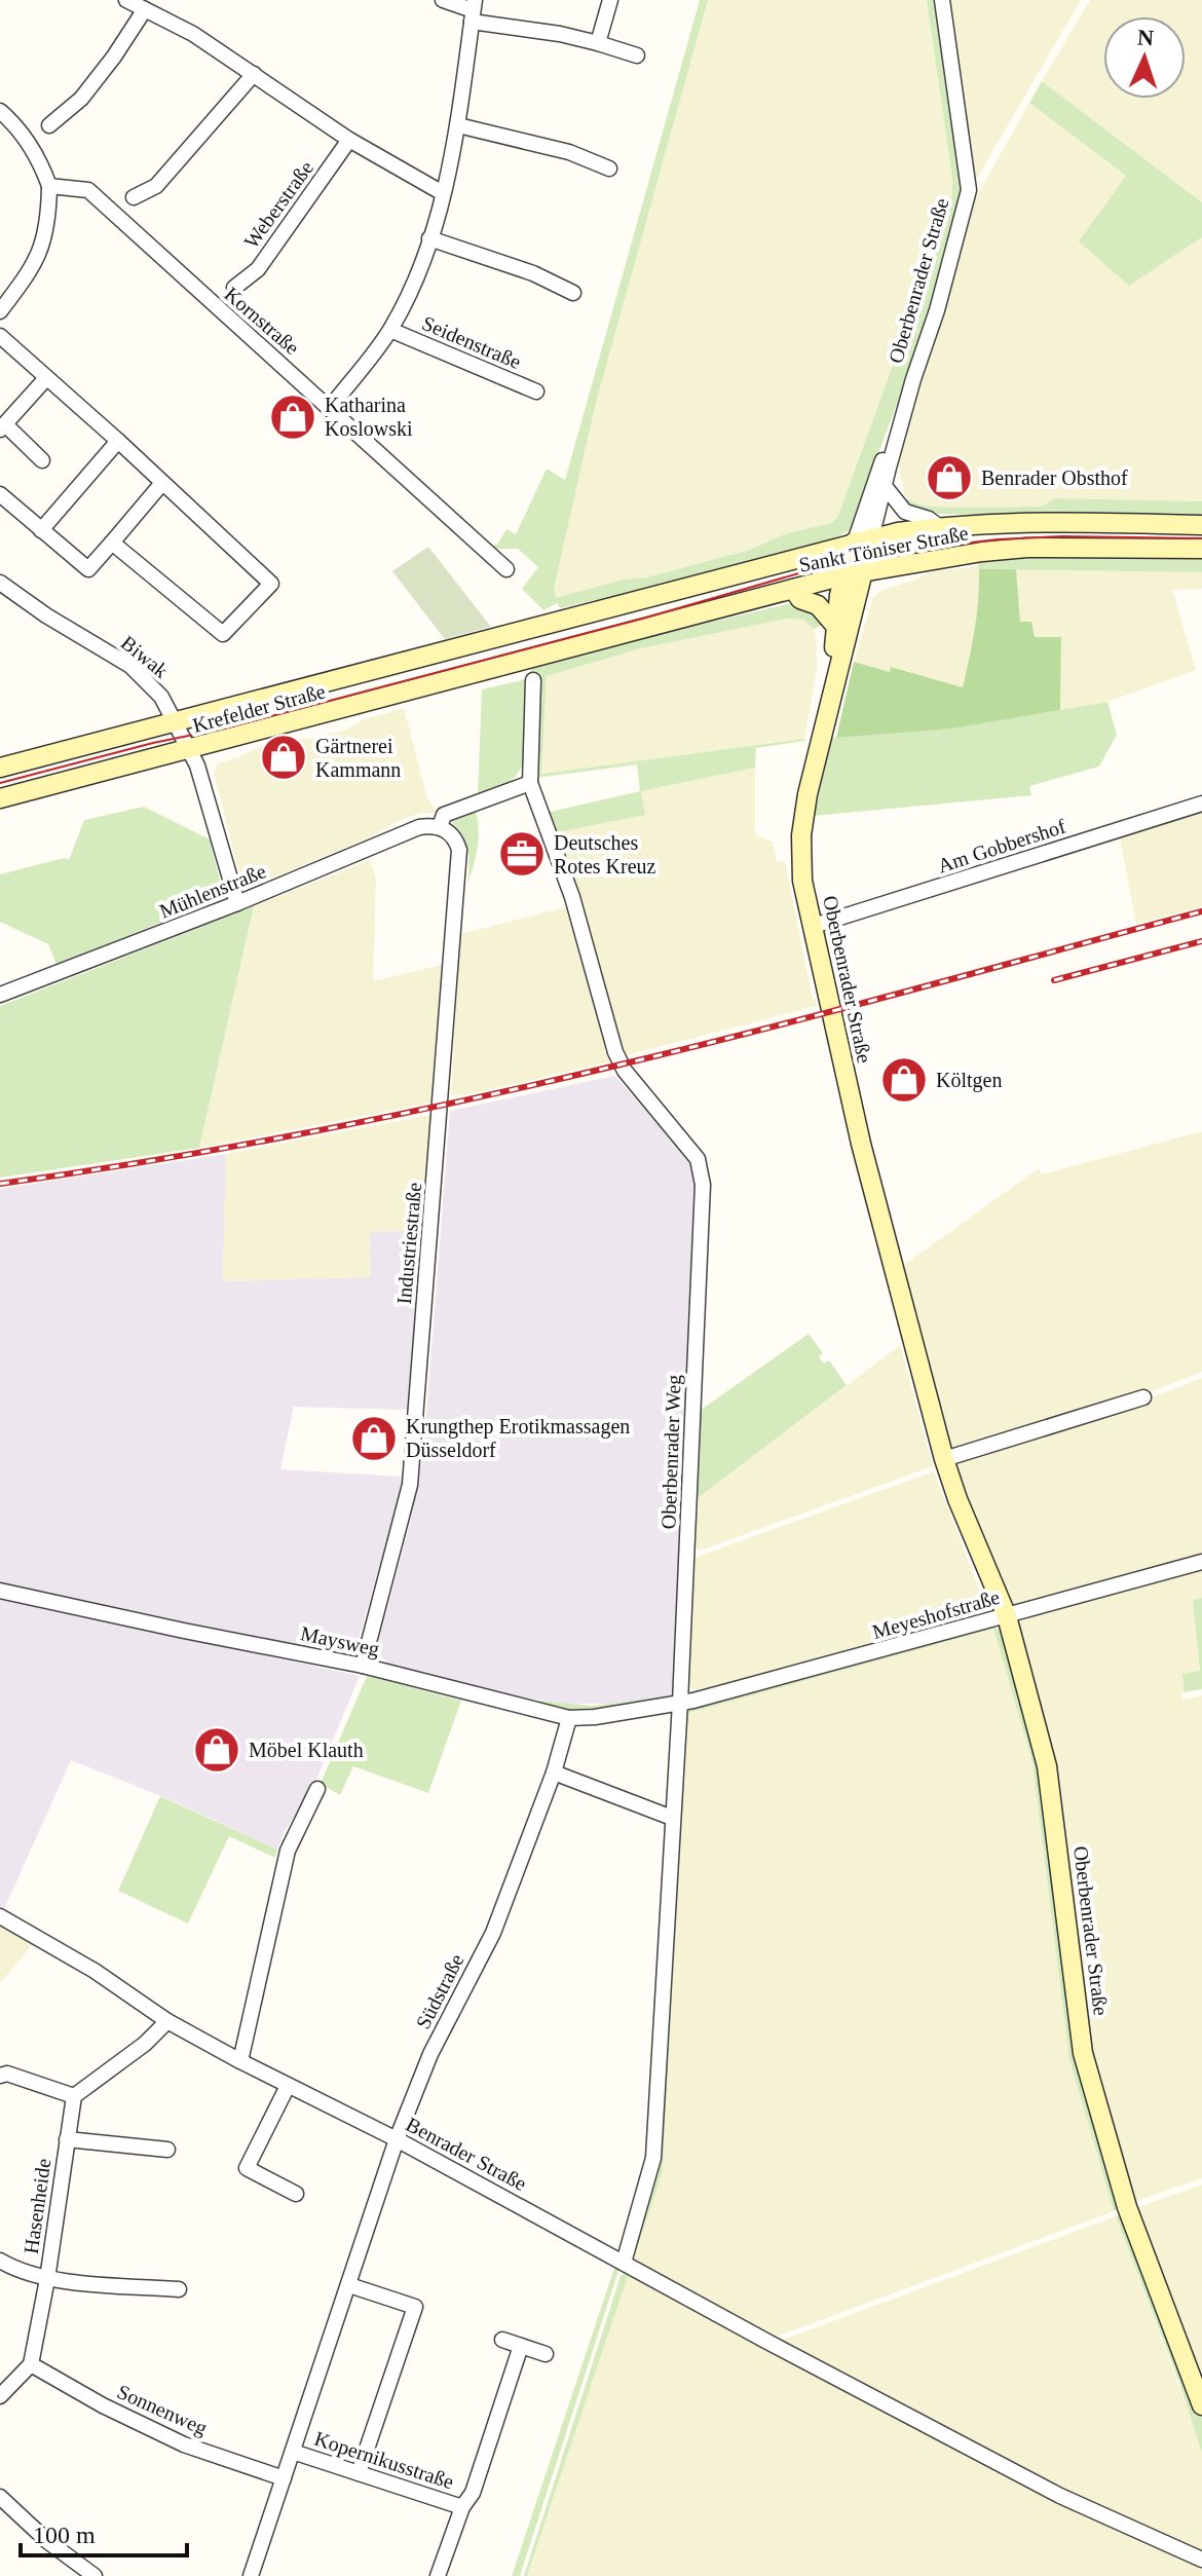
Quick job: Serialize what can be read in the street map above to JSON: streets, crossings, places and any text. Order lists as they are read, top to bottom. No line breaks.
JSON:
{"streets":{"main road":["Oberbenrader Straße","Sankt Töniser Straße","Krefelder Straße"],"street":["Weberstraße","Kornstraße","Seidenstraße","Biwak","Am Gobbershof","Mühlenstraße","Industriestraße","Oberbenrader Weg","Meyeshofstraße","Maysweg","Südstraße","Benrader Straße","Hasenheide","Sonnenweg","Kopernikusstraße"]},"crossings":[["Oberbenrader Straße","Sankt Töniser Straße"],["Oberbenrader Straße","Am Gobbershof"],["Oberbenrader Straße","Meyeshofstraße"],["Kornstraße","Seidenstraße"],["Sankt Töniser Straße","Krefelder Straße"],["Biwak","Krefelder Straße"],["Biwak","Mühlenstraße"],["Mühlenstraße","Industriestraße"],["Industriestraße","Maysweg"],["Oberbenrader Weg","Meyeshofstraße"],["Oberbenrader Weg","Maysweg"],["Oberbenrader Weg","Benrader Straße"],["Meyeshofstraße","Maysweg"],["Maysweg","Südstraße"],["Südstraße","Benrader Straße"],["Südstraße","Sonnenweg"],["Südstraße","Kopernikusstraße"],["Hasenheide","Sonnenweg"]],"places":{"shop":["Katharina Koslowski","Benrader Obsthof","Gärtnerei Kammann","Költgen","Krungthep Erotikmassagen Düsseldorf","Möbel Klauth"],"office":["Deutsches Rotes Kreuz"]},"scale_bar":"100 m","north":"top"}
